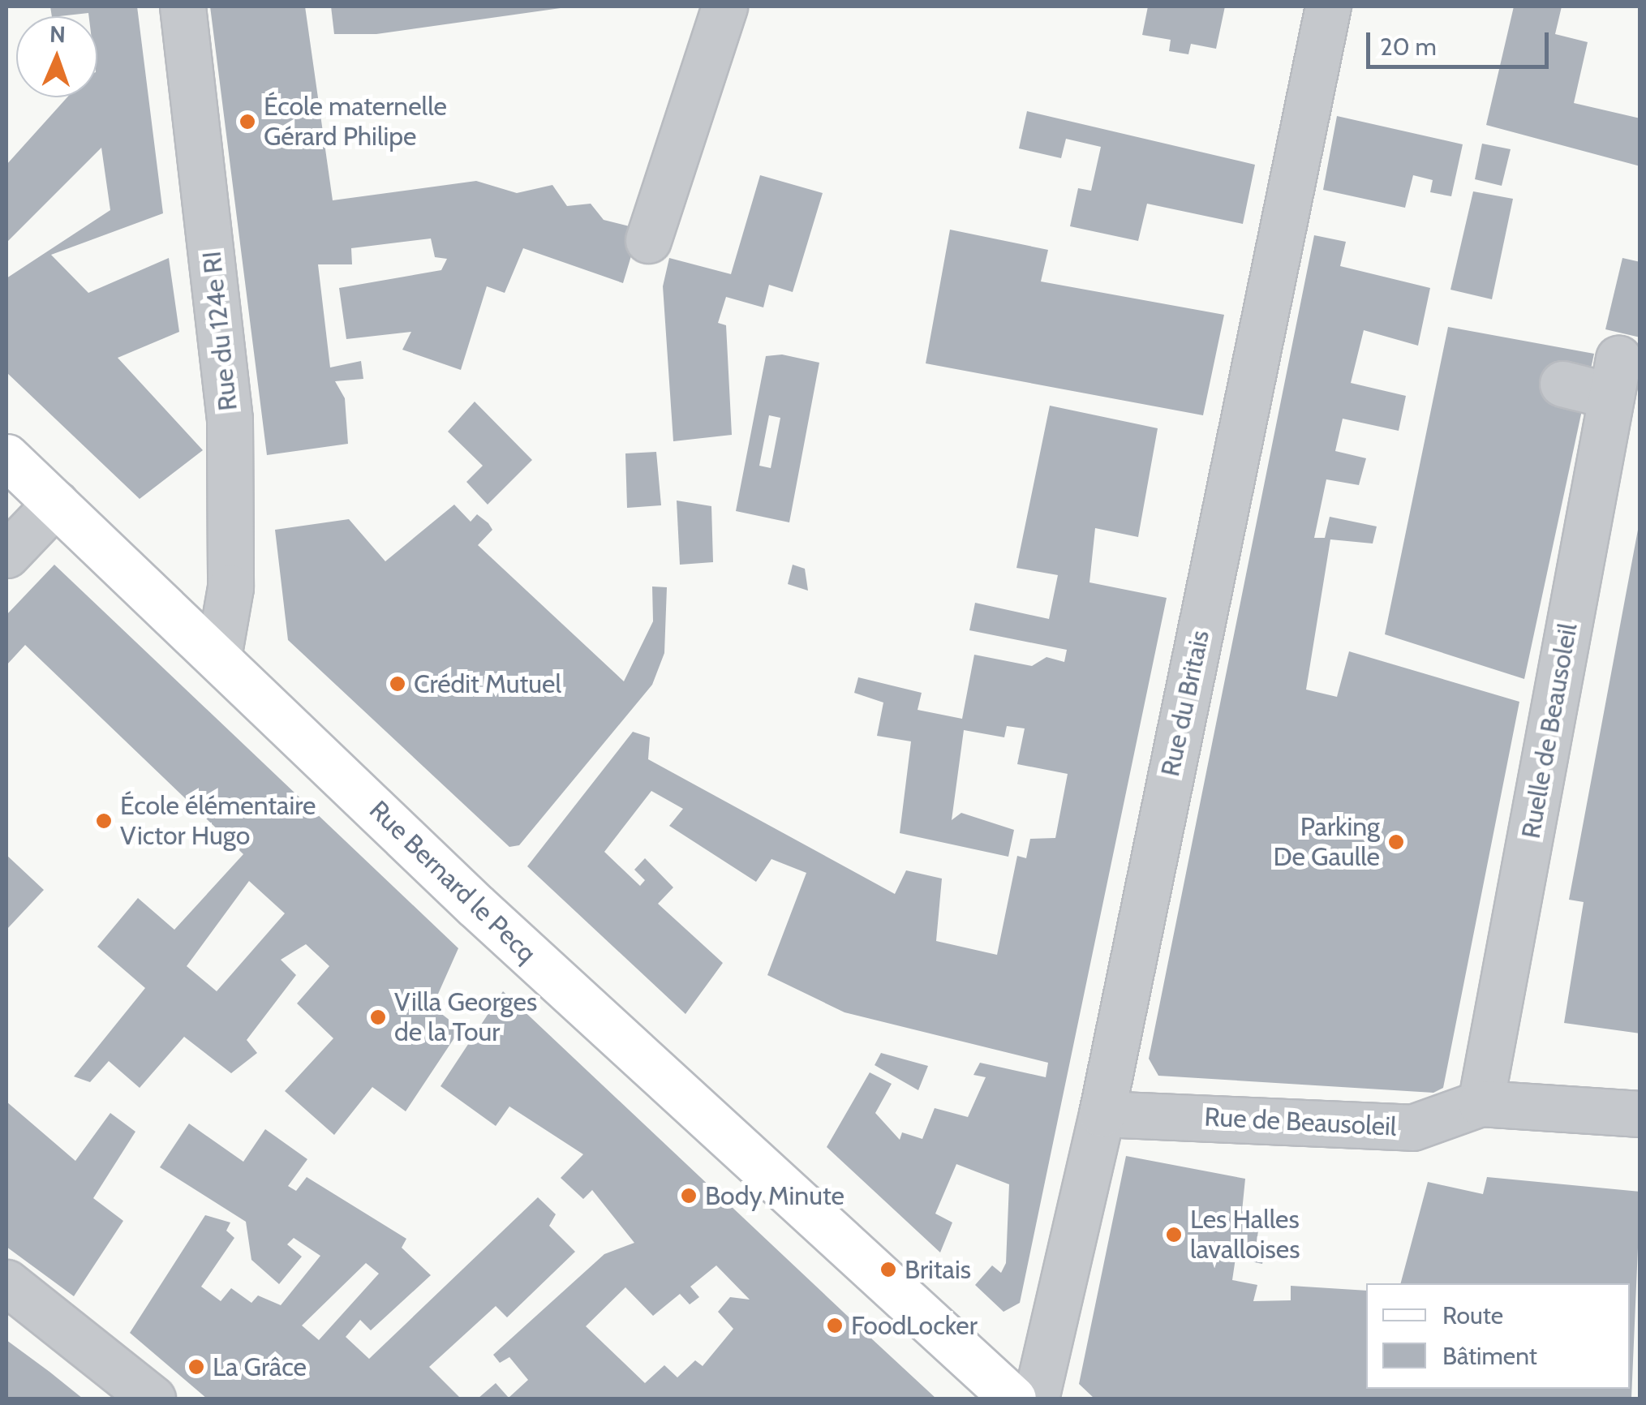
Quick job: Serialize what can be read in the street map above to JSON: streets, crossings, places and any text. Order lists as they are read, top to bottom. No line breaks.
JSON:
{"streets":{"main road":["Rue Bernard le Pecq"],"street":["Rue du 124e RI","Rue du Britais","Ruelle de Beausoleil","Rue de Beausoleil"]},"crossings":[["Rue du 124e RI","Rue Bernard le Pecq"],["Rue du Britais","Rue de Beausoleil"],["Ruelle de Beausoleil","Rue de Beausoleil"]],"places":["École maternelle Gérard Philipe","Crédit Mutuel","École élémentaire Victor Hugo","Parking De Gaulle","Villa Georges de la Tour","Body Minute","Les Halles lavalloises","Britais","FoodLocker","La Grâce"],"legend":["Route","Bâtiment"],"scale_bar":"20 m","north":"top"}
